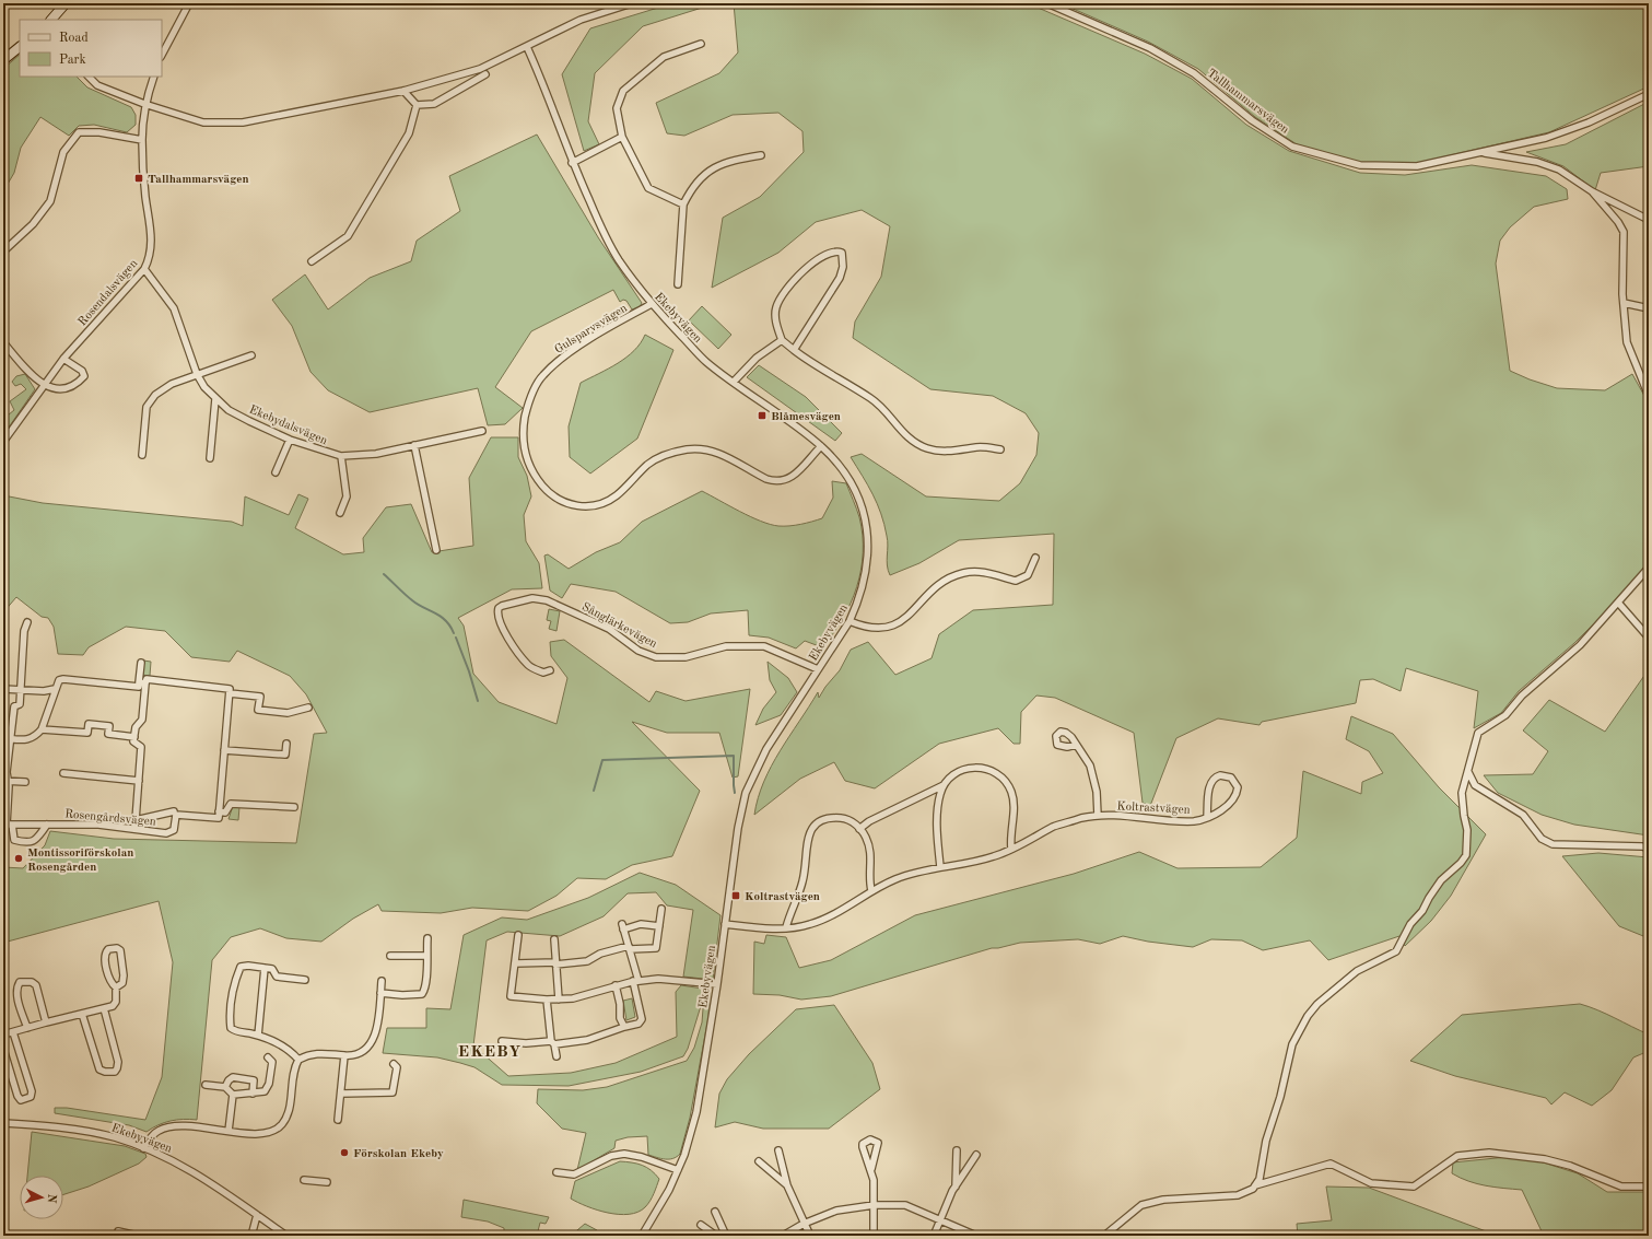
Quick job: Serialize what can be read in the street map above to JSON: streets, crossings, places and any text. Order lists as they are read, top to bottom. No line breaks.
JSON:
{"streets":{"street":["Tallhammarsvägen","Rosendalsvägen","Ekebyvägen","Gulsparvsvägen","Ekebydalsvägen","Sånglärkevägen","Koltrastvägen","Rosengårdsvägen"]},"crossings":[["Rosendalsvägen","Ekebydalsvägen"],["Ekebyvägen","Gulsparvsvägen"],["Ekebyvägen","Sånglärkevägen"],["Ekebyvägen","Koltrastvägen"]],"districts":["EKEBY"],"places":{"transit":["Tallhammarsvägen","Blåmesvägen","Koltrastvägen"],"other":["Montissoriförskolan Rosengården","Förskolan Ekeby"]},"legend":["Road","Park"],"north":"right"}
